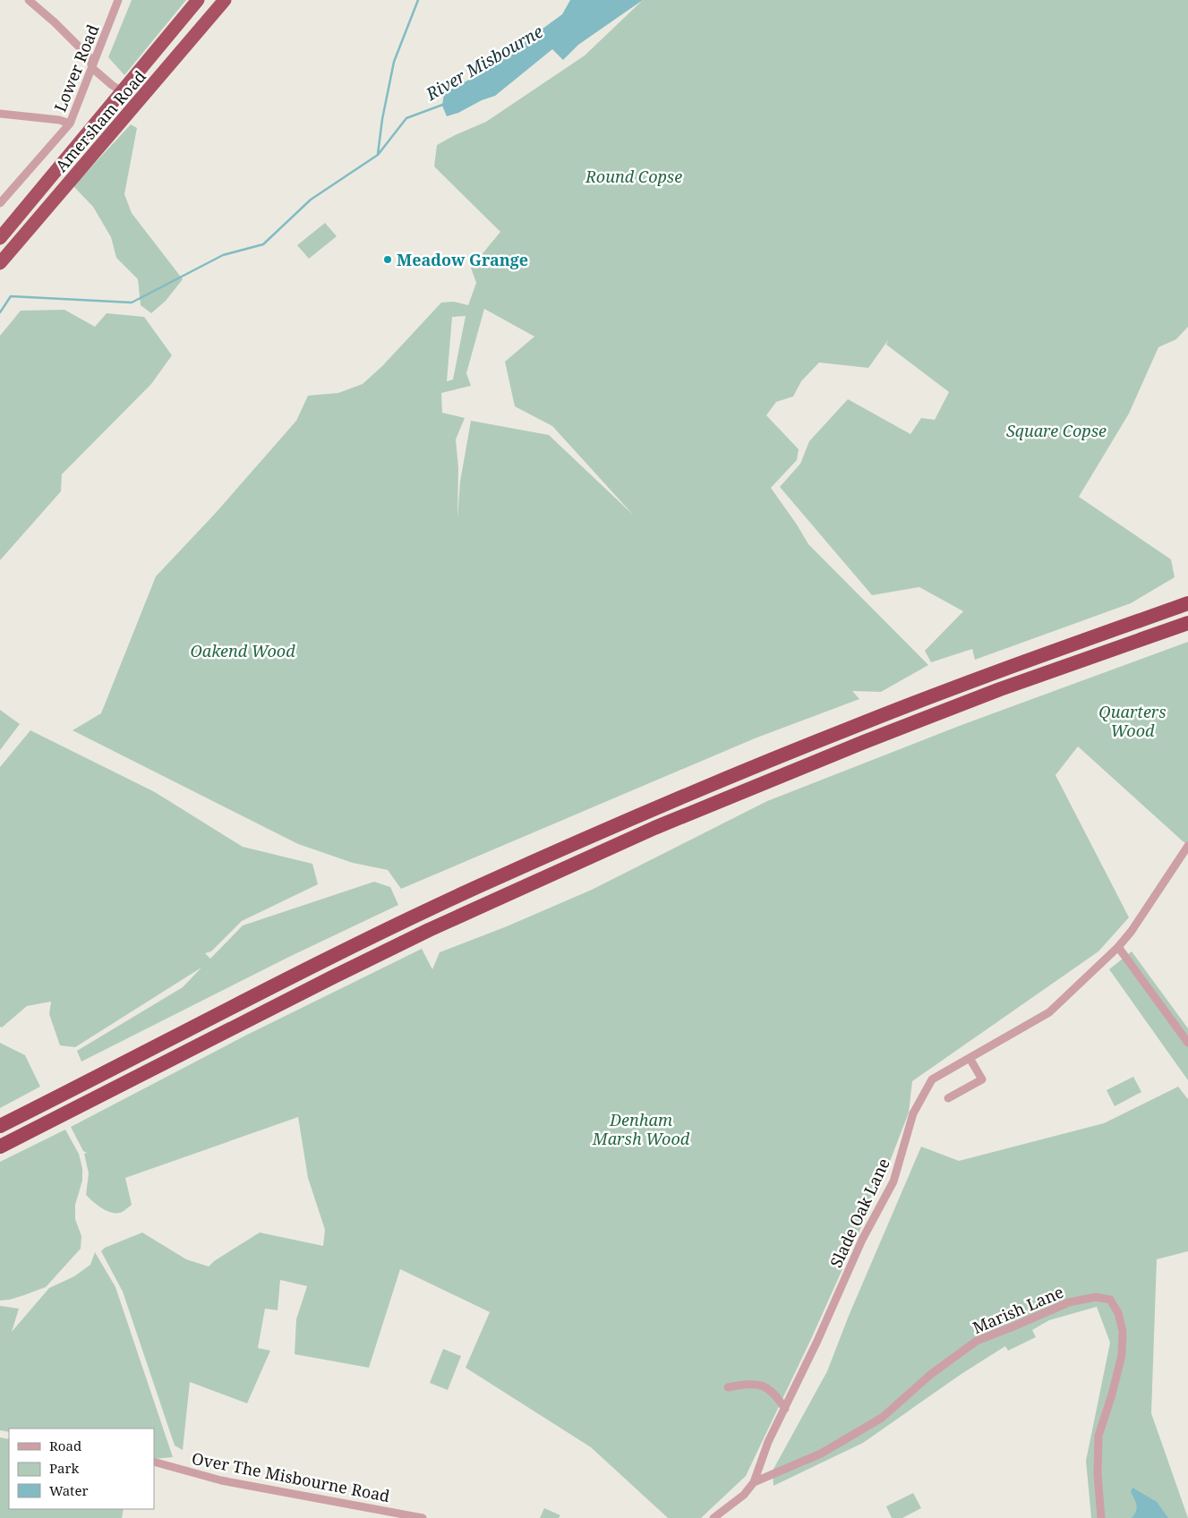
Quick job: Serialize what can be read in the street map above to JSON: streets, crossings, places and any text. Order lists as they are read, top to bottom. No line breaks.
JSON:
{"streets":{"highway":["Amersham Road"],"street":["Lower Road","Slade Oak Lane","Marish Lane","Over The Misbourne Road"]},"crossings":[["Slade Oak Lane","Marish Lane"]],"water":["River Misbourne"],"parks":["Round Copse","Square Copse","Oakend Wood","Quarters Wood","Denham Marsh Wood"],"places":["Meadow Grange"],"legend":["Road","Park","Water"]}
